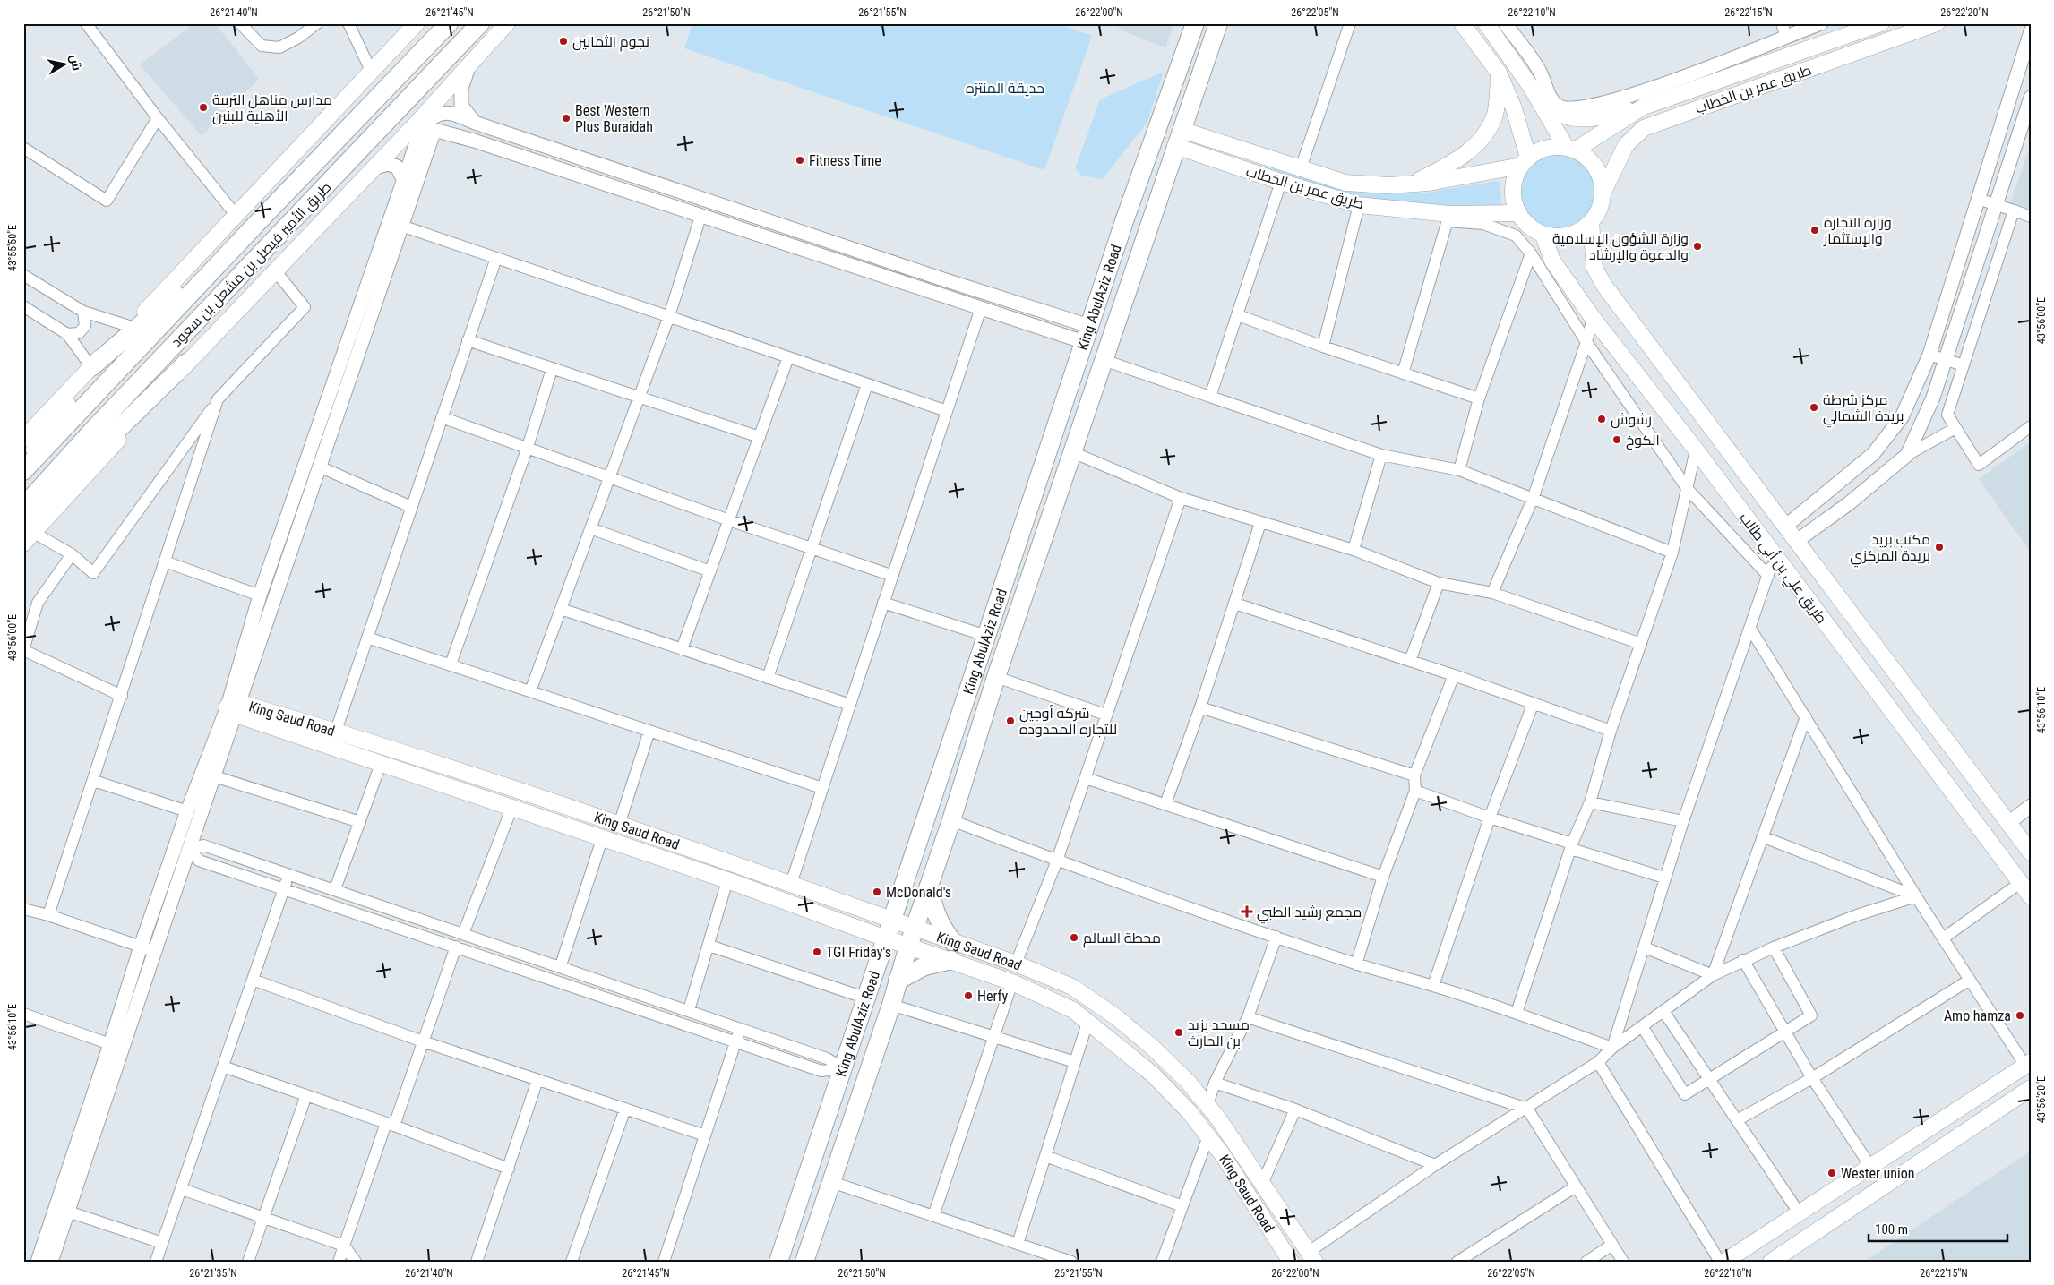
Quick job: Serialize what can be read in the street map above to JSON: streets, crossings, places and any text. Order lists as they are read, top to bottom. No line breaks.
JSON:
{"streets":{"main road":["طريق عمر بن الخطاب","طريق الأمير فيصل بن مشعل بن سعود","King AbulAziz Road","طريق علي بن أبي طالب","King Saud Road"]},"crossings":[["طريق عمر بن الخطاب","King AbulAziz Road"],["طريق عمر بن الخطاب","طريق علي بن أبي طالب"],["King AbulAziz Road","King Saud Road"]],"parks":["حديقة المنتزه"],"places":{"other":["نجوم الثمانين","مدارس مناهل التربية الأهلية للبنين","Best Western Plus Buraidah","Fitness Time","وزارة التجارة والإستثمار","وزارة الشؤون الإسلامية والدعوة والإرشاد","مركز شرطة بريدة الشمالي","رشوش","الكوخ","مكتب بريد بريدة المركزي","شركه أوجين للتجاره المحدوده","McDonald's","محطة السالم","TGI Friday's","Herfy","Amo hamza","مسجد يزيد بن الحارث","Wester union"],"health":["مجمع رشيد الطبي"]},"scale_bar":"100 m","north":"right","coordinates":["26°21'40\"N","26°21'45\"N","26°21'50\"N","26°21'55\"N","26°22'00\"N","26°22'05\"N","26°22'10\"N","26°22'15\"N","26°22'20\"N","43°55'50\"E","43°56'00\"E","43°56'10\"E","43°56'20\"E","26°21'35\"N"]}
